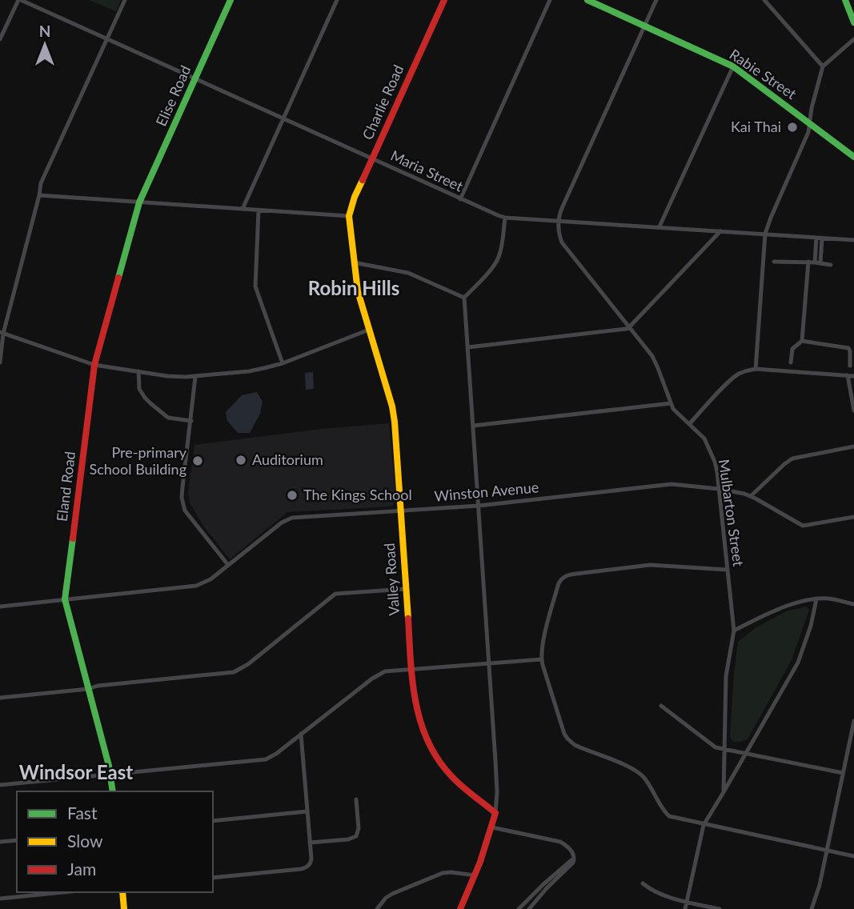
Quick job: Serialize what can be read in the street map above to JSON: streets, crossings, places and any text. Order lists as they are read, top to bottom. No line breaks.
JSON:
{"streets":{"street":["Rabie Street","Elise Road","Charlie Road","Maria Street","Eland Road","Winston Avenue","Mulbarton Street","Valley Road"]},"crossings":[["Elise Road","Maria Street"],["Elise Road","Eland Road"],["Charlie Road","Maria Street"],["Charlie Road","Valley Road"],["Maria Street","Mulbarton Street"],["Eland Road","Winston Avenue"],["Winston Avenue","Mulbarton Street"],["Winston Avenue","Valley Road"]],"districts":["Robin Hills","Windsor East"],"places":["Kai Thai","Auditorium","Pre-primary School Building","The Kings School"],"legend":["Fast","Slow","Jam"],"north":"top"}
